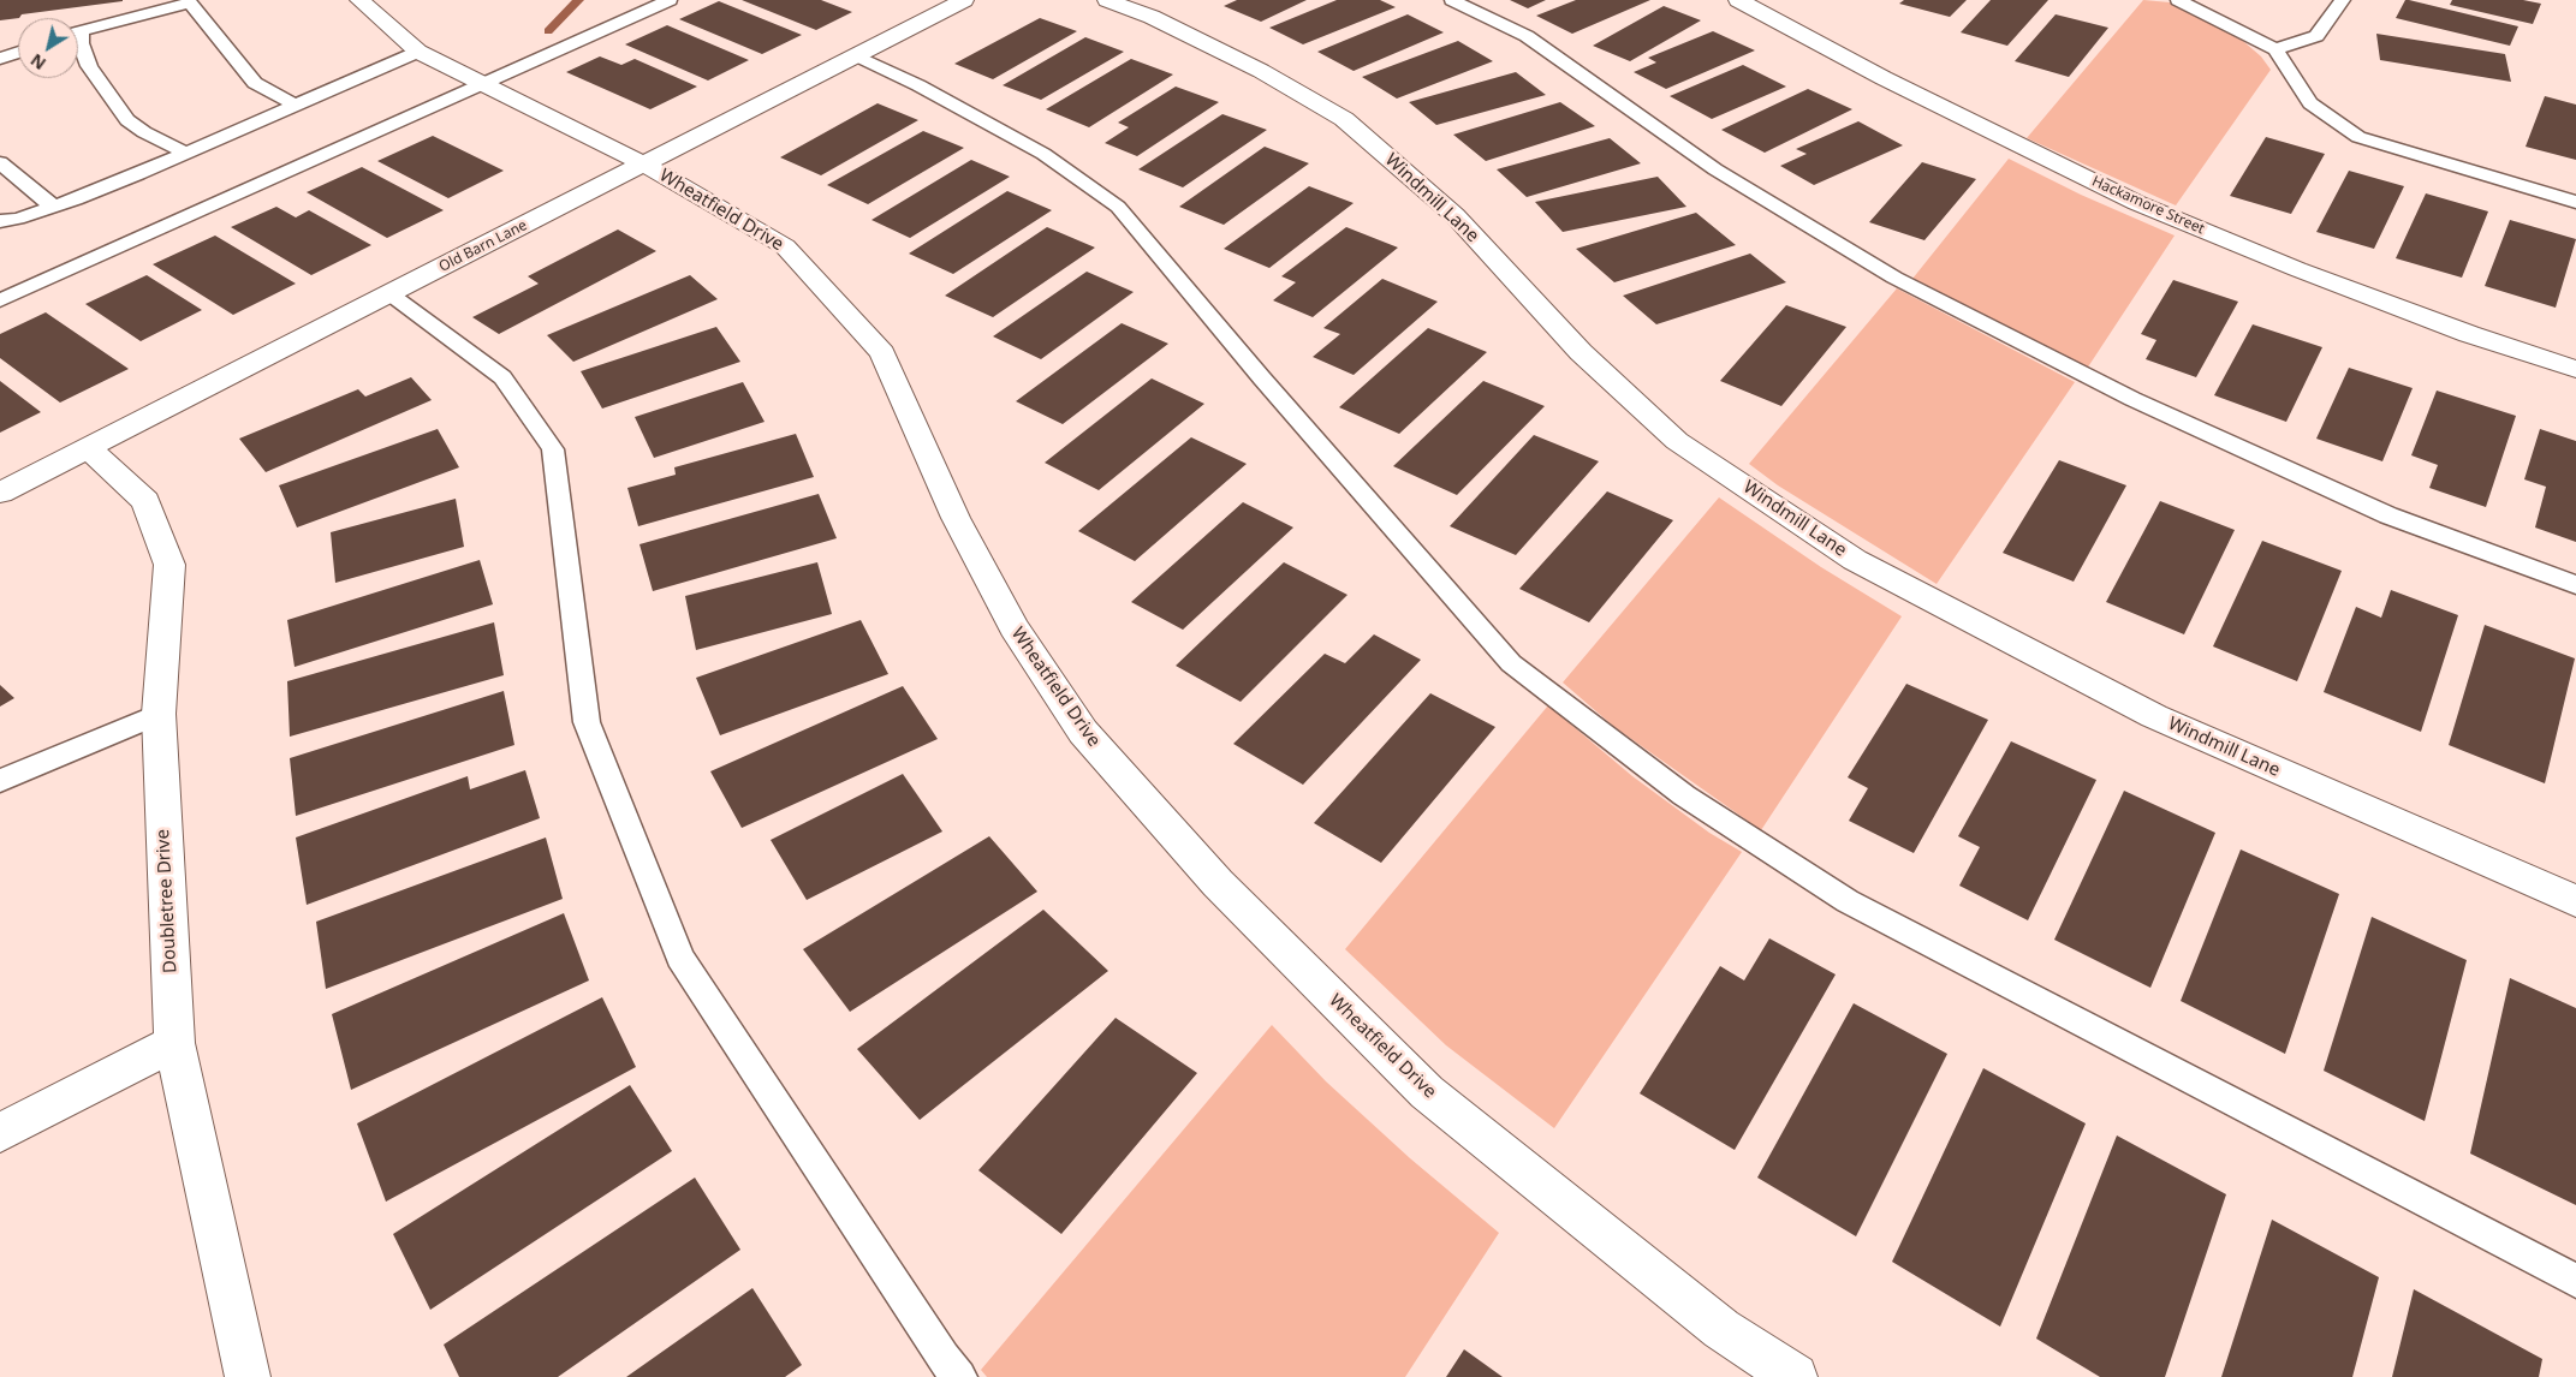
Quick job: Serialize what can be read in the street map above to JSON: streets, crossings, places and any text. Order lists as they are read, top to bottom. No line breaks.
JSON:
{"streets":{"street":["Windmill Lane","Hackamore Street","Wheatfield Drive","Old Barn Lane","Doubletree Drive"]},"crossings":[["Wheatfield Drive","Old Barn Lane"],["Old Barn Lane","Doubletree Drive"]],"north":"bottom left"}
